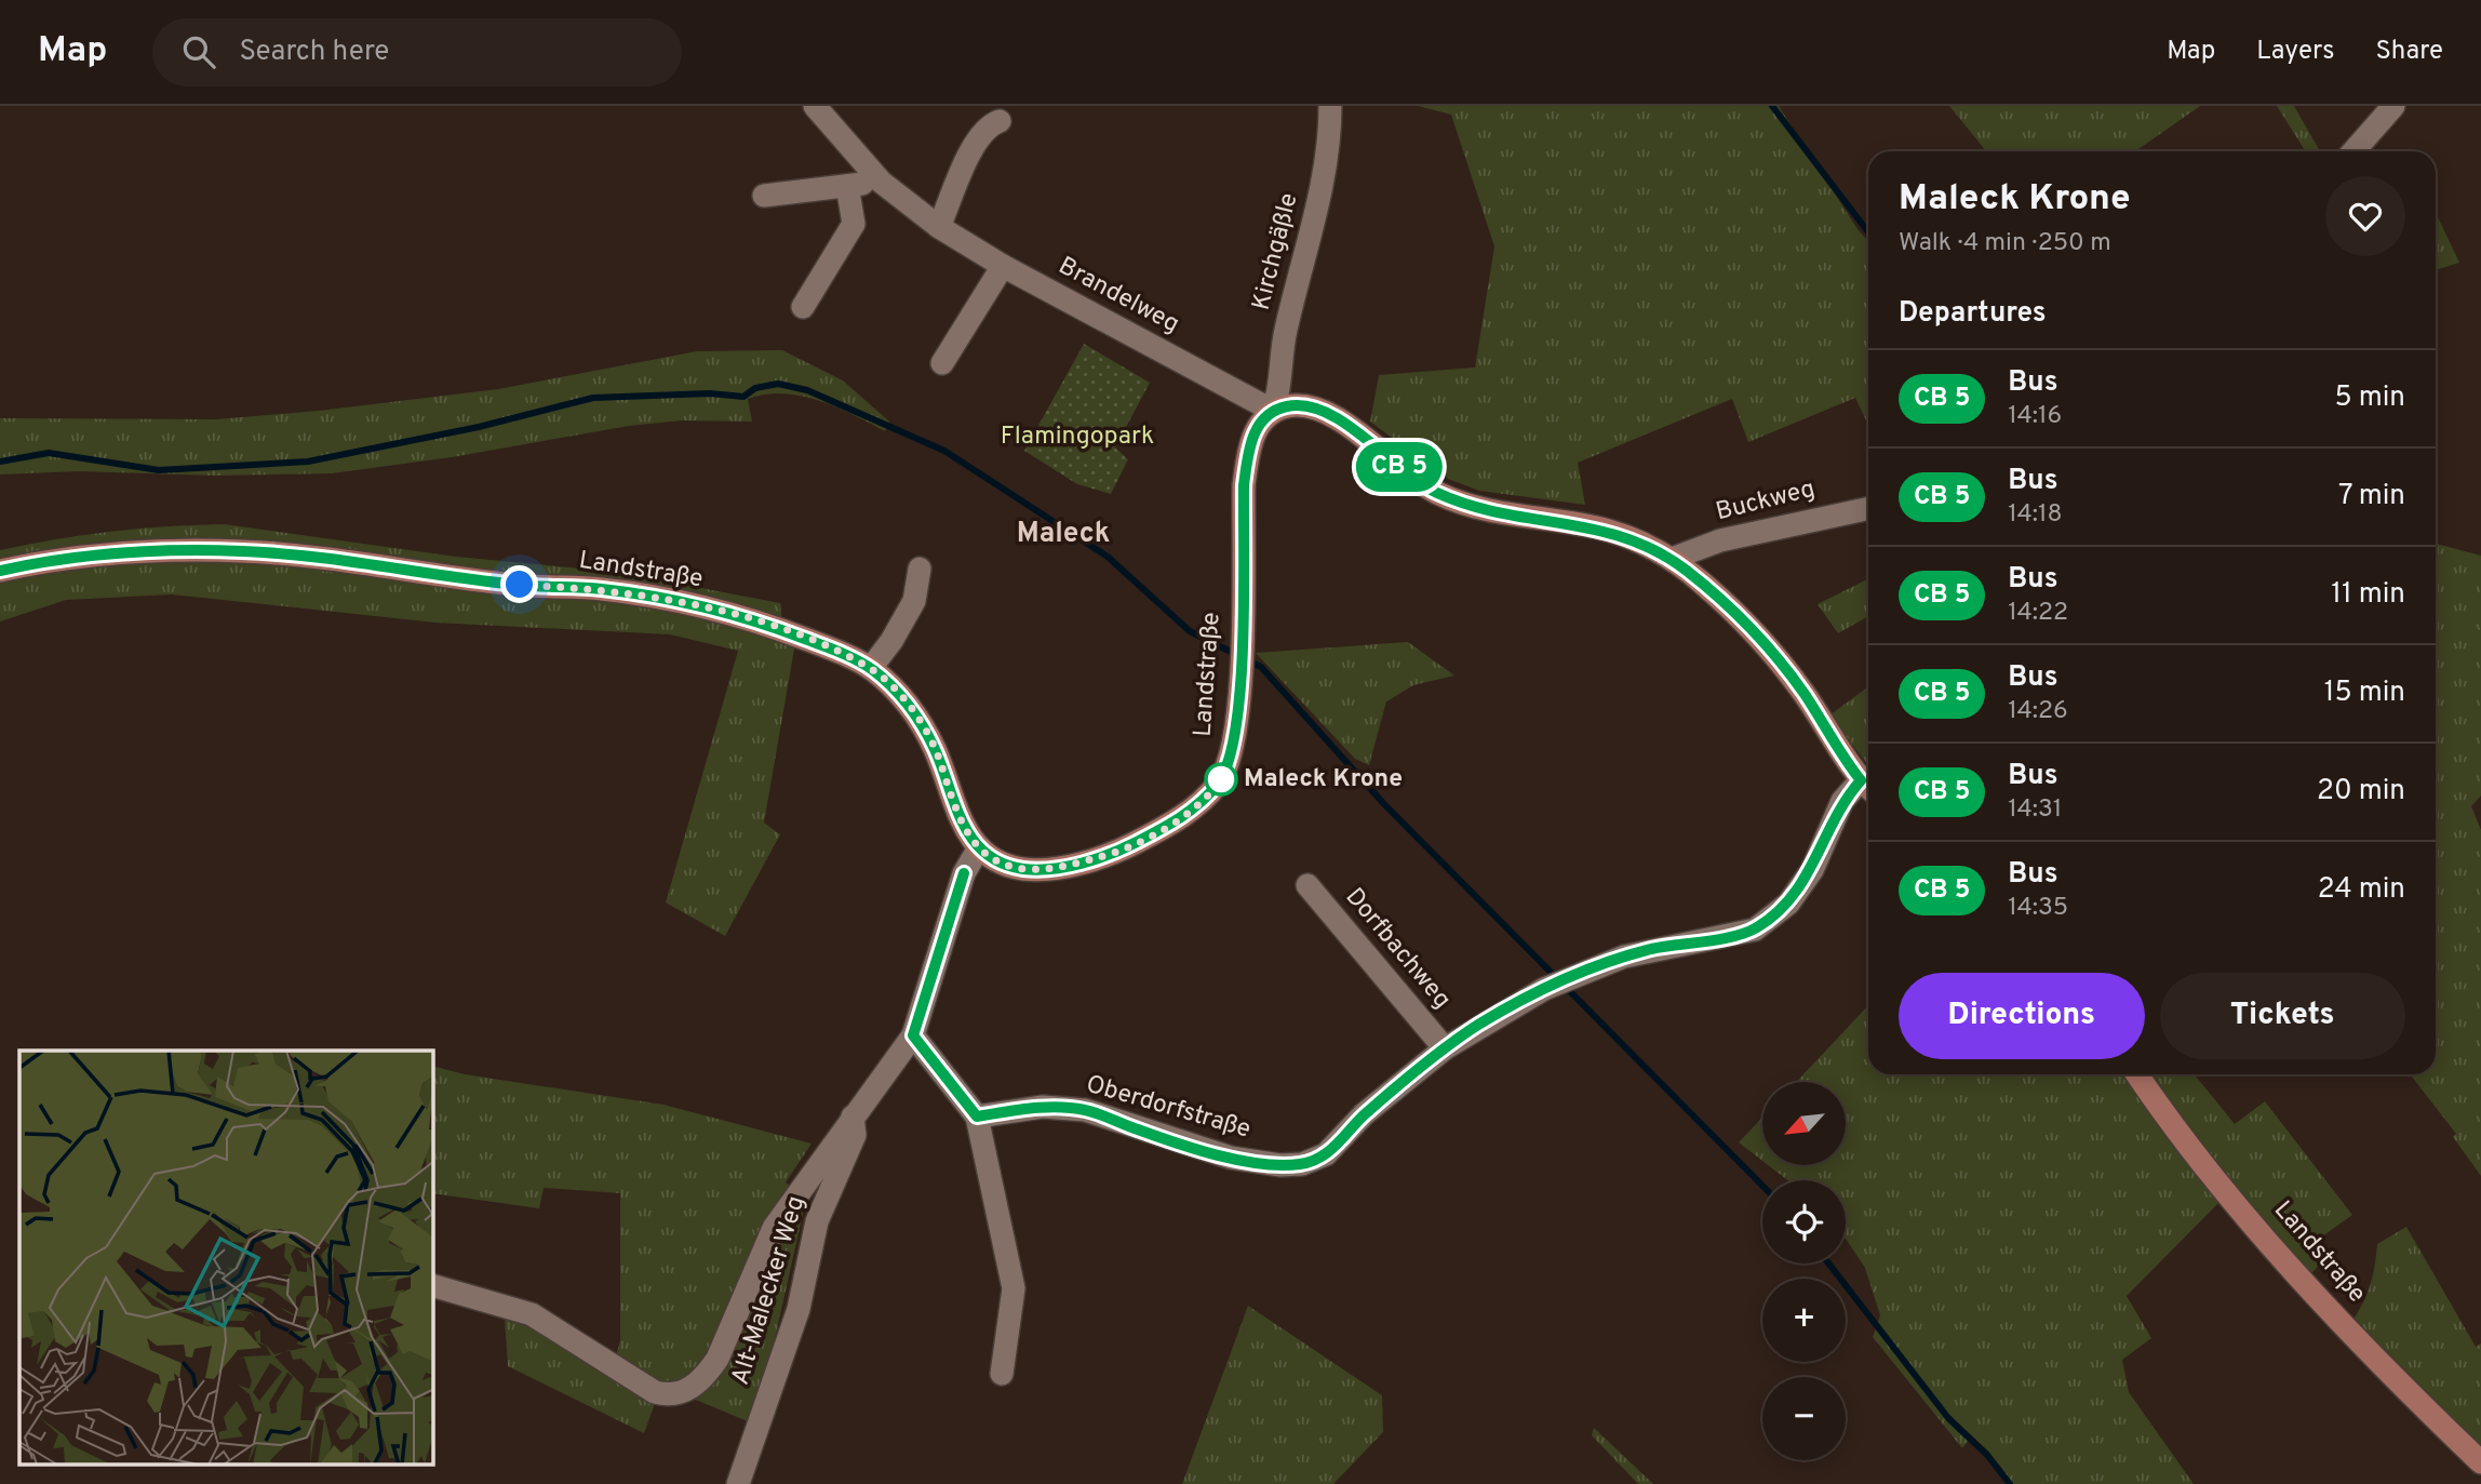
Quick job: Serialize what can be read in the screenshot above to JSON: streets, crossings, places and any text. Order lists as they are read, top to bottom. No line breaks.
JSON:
{"streets":{"street":["Kirchgäßle","Brandelweg","Buckweg","Landstraße","Dorfbachweg","Oberdorfstraße","Alt-Malecker Weg"]},"crossings":[["Kirchgäßle","Brandelweg"],["Kirchgäßle","Landstraße"],["Brandelweg","Landstraße"],["Dorfbachweg","Oberdorfstraße"]],"districts":["Maleck"],"parks":["Flamingopark"],"places":["Maleck Krone"],"north":"bottom left","page":{"header":"Map","search":"Search here","nav":["Map","Layers","Share"],"on_map":"CB 5","heading":[["Maleck Krone","Walk · 4 min · 250 m"],"Departures"],"list":[{"mark":"CB 5","name":"Bus","note":"14:16","value":"5 min"},{"mark":"CB 5","name":"Bus","note":"14:18","value":"7 min"},{"mark":"CB 5","name":"Bus","note":"14:22","value":"11 min"},{"mark":"CB 5","name":"Bus","note":"14:26","value":"15 min"},{"mark":"CB 5","name":"Bus","note":"14:31","value":"20 min"},{"mark":"CB 5","name":"Bus","note":"14:35","value":"24 min"}],"buttons":["Directions","Tickets"],"map_buttons":["+","−"]}}
